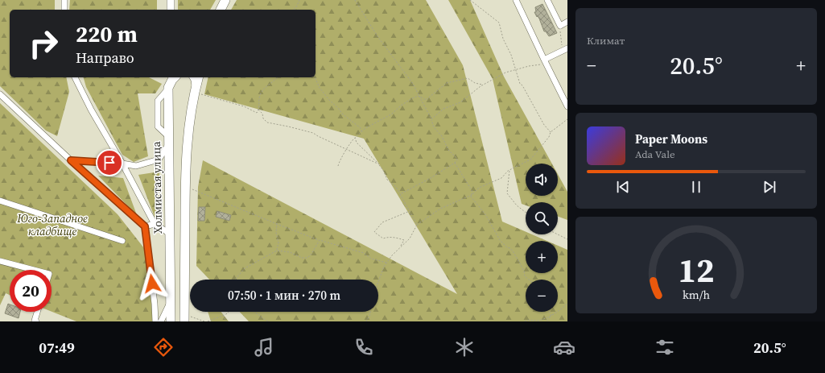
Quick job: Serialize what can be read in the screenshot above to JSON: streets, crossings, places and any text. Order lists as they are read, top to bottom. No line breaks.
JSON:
{"streets":{"highway":["Холмистая улица"]},"parks":["Юго-Западное кладбище"],"page":{"tile":"Климат","turn":["220 m","Направо"],"heat":["−","20.5°","+"],"song":["Paper Moons","Ada Vale"],"map_buttons":["+","−"],"limit":"20","trip":"07:50 · 1 мин · 270 m","tabs":["07:49","20.5°"],"gauge":["12","km/h"]}}
